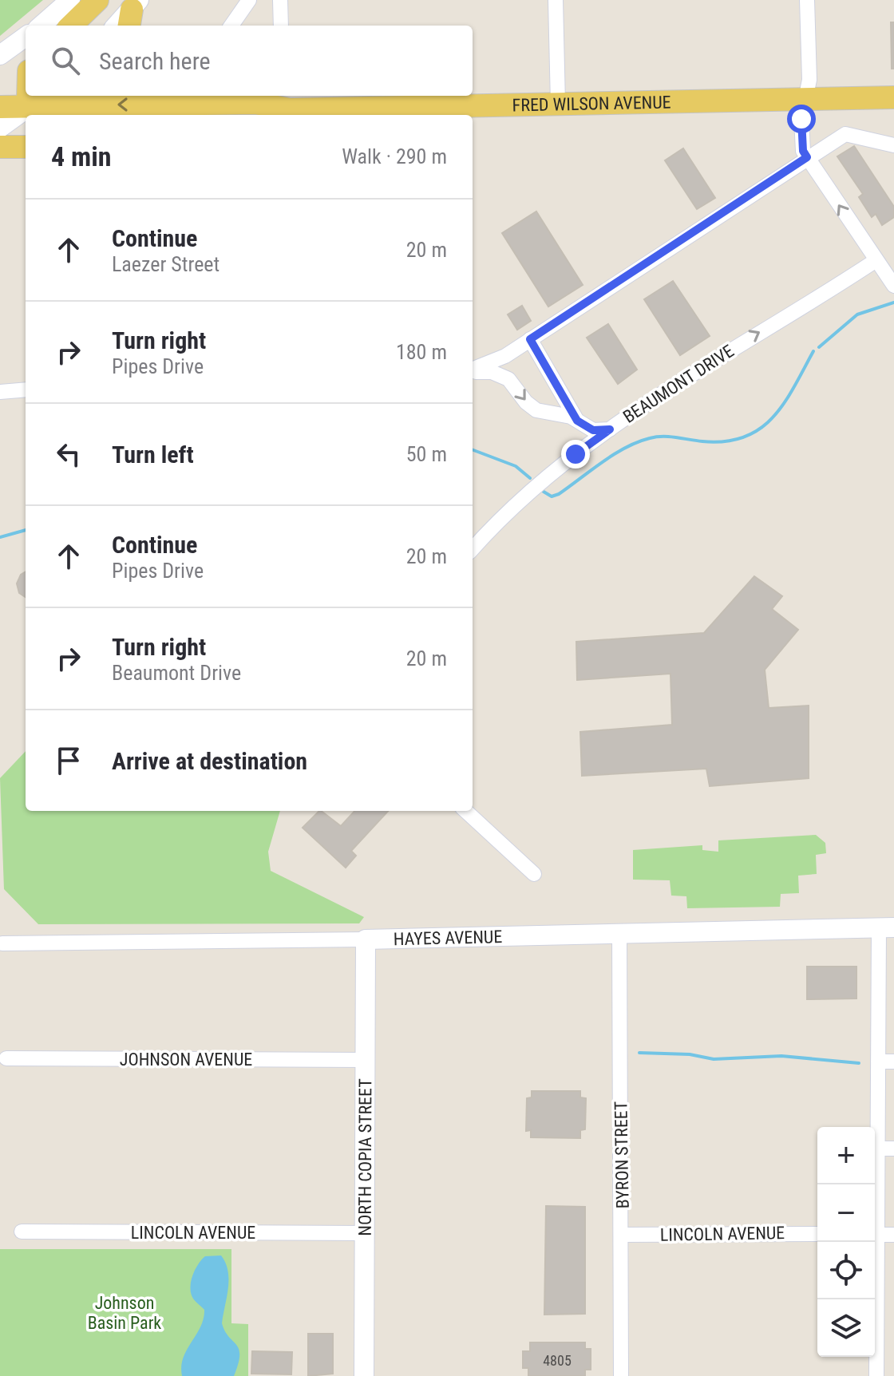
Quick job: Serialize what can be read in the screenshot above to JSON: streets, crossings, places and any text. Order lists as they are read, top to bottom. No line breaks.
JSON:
{"streets":{"main road":["FRED WILSON AVENUE"],"street":["BEAUMONT DRIVE","HAYES AVENUE","JOHNSON AVENUE","BYRON STREET","NORTH COPIA STREET","LINCOLN AVENUE"]},"crossings":[["HAYES AVENUE","BYRON STREET"],["HAYES AVENUE","NORTH COPIA STREET"],["JOHNSON AVENUE","NORTH COPIA STREET"],["BYRON STREET","LINCOLN AVENUE"],["NORTH COPIA STREET","LINCOLN AVENUE"]],"parks":["Johnson Basin Park"],"house_numbers":["4805"],"page":{"search":"Search here","heading":["4 min","Walk · 290 m"],"list":[["Continue","Laezer Street","20 m"],["Turn right","Pipes Drive","180 m"],["Turn left","50 m"],["Continue","Pipes Drive","20 m"],["Turn right","Beaumont Drive","20 m"],"Arrive at destination"],"map_buttons":["+","−"]}}
